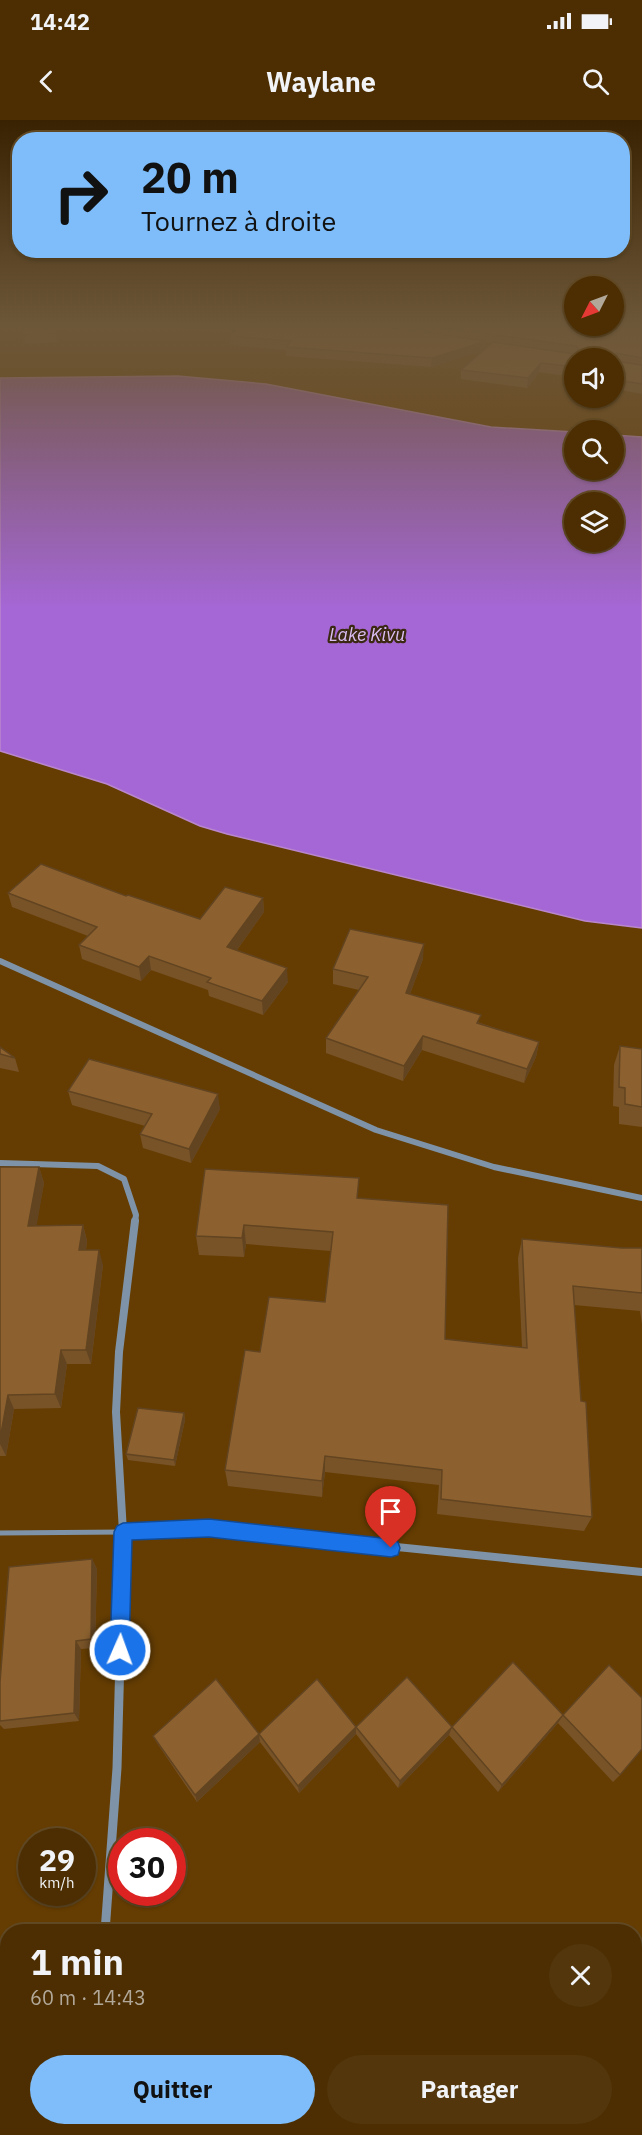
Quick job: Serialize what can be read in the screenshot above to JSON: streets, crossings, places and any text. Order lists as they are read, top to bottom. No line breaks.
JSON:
{"water":["Lake Kivu"],"north":"bottom left","page":{"status":"14:42","header":"Waylane","turn":["20 m","Tournez à droite"],"speed":"29 km/h","limit":"30","heading":["1 min","60 m · 14:43"],"buttons":["Quitter","Partager"]}}
